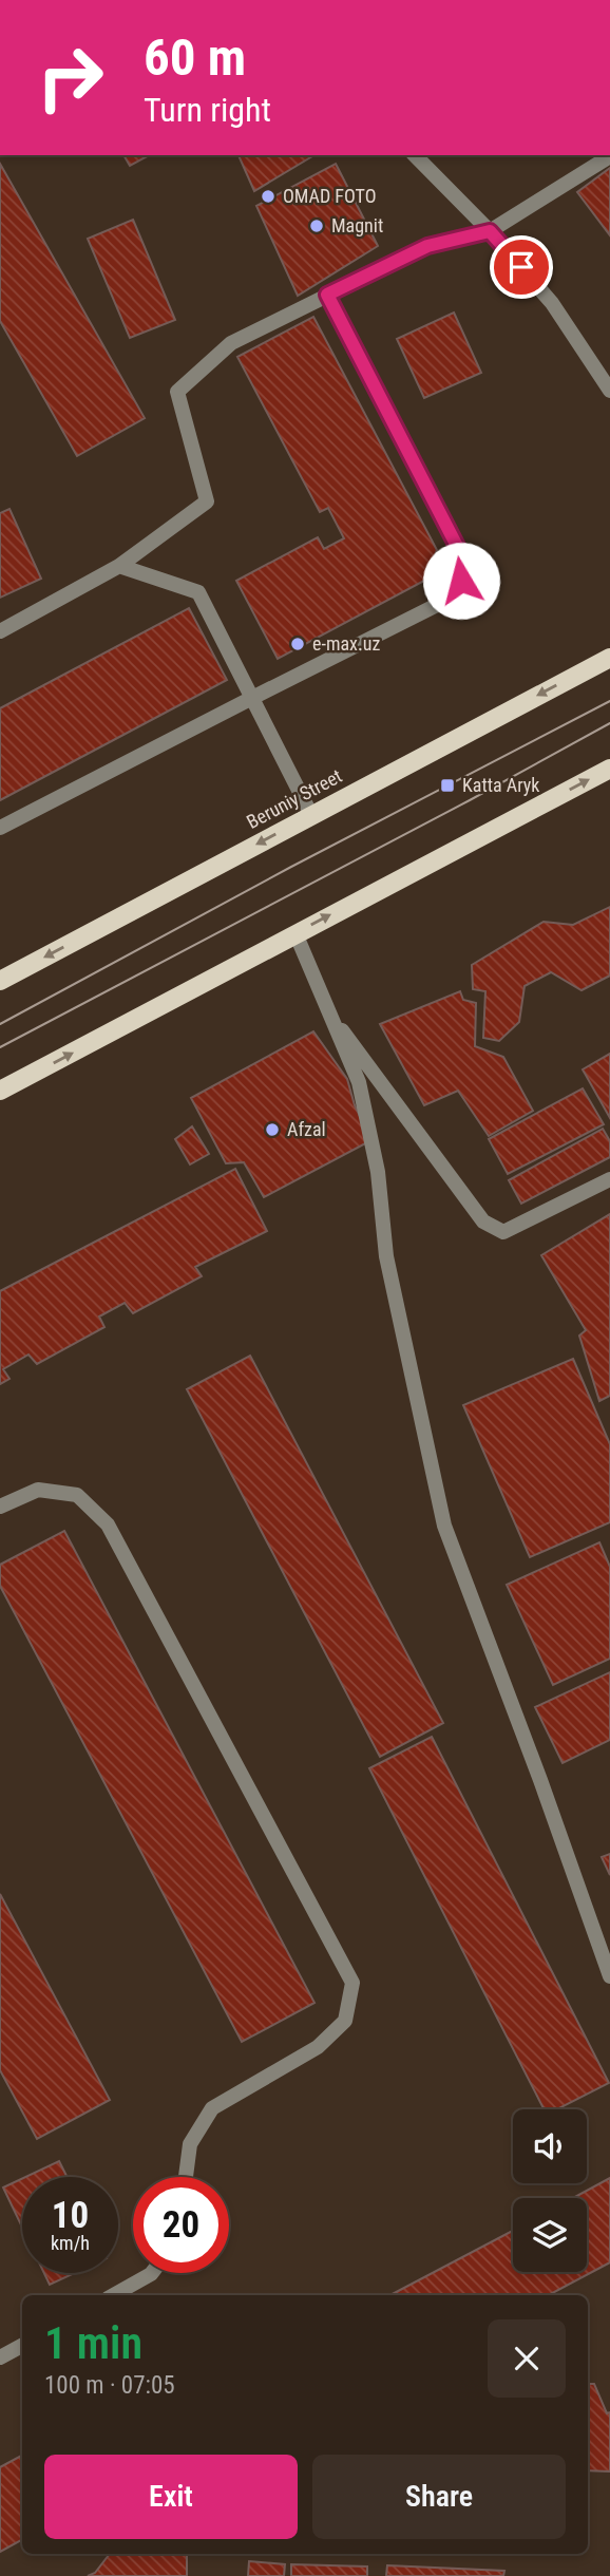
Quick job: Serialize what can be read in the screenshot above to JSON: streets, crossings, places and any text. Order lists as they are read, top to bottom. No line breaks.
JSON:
{"streets":{"main road":["Beruniy Street"]},"places":{"other":["OMAD FOTO","Magnit","e-max.uz","Afzal"],"transit":["Katta Aryk"]},"page":{"turn":["60 m","Turn right"],"speed":"10 km/h","limit":"20","heading":["1 min","100 m · 07:05"],"buttons":["Exit","Share"]}}
